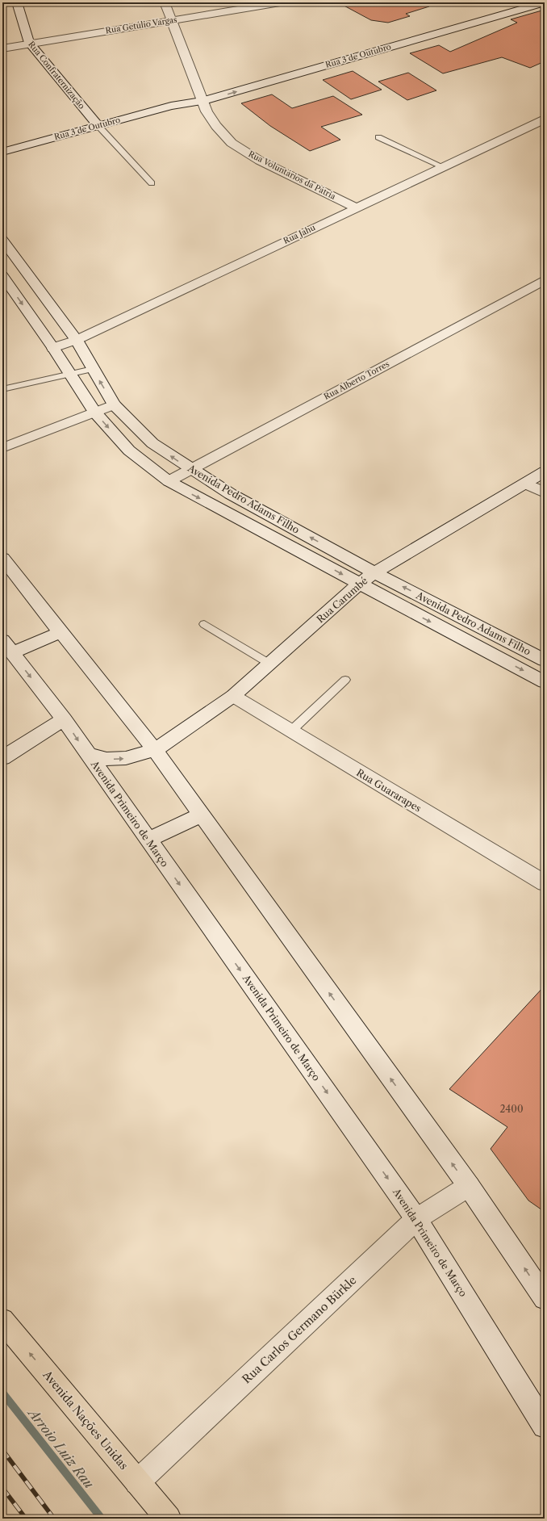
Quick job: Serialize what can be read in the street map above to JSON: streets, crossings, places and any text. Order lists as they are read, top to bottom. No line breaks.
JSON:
{"streets":{"main road":["Avenida Nações Unidas"],"street":["Rua Getúlio Vargas","Rua 3 de Outubro","Rua Confraternização","Rua Voluntários da Pátria","Rua Jahu","Rua Alberto Torres","Avenida Pedro Adams Filho","Rua Carumbé","Rua Guararapes","Avenida Primeiro de Março","Rua Carlos Germano Bürkle"]},"crossings":[["Rua Getúlio Vargas","Rua Confraternização"],["Rua Getúlio Vargas","Rua Voluntários da Pátria"],["Rua 3 de Outubro","Rua Confraternização"],["Rua 3 de Outubro","Rua Voluntários da Pátria"],["Rua Voluntários da Pátria","Rua Jahu"],["Rua Jahu","Avenida Pedro Adams Filho"],["Rua Alberto Torres","Avenida Pedro Adams Filho"],["Avenida Pedro Adams Filho","Rua Carumbé"],["Rua Carumbé","Rua Guararapes"],["Avenida Primeiro de Março","Rua Carlos Germano Bürkle"],["Rua Carlos Germano Bürkle","Avenida Nações Unidas"]],"one_way":["Avenida Nações Unidas"],"water":["Arroio Luiz Rau"],"house_numbers":["2400"]}
